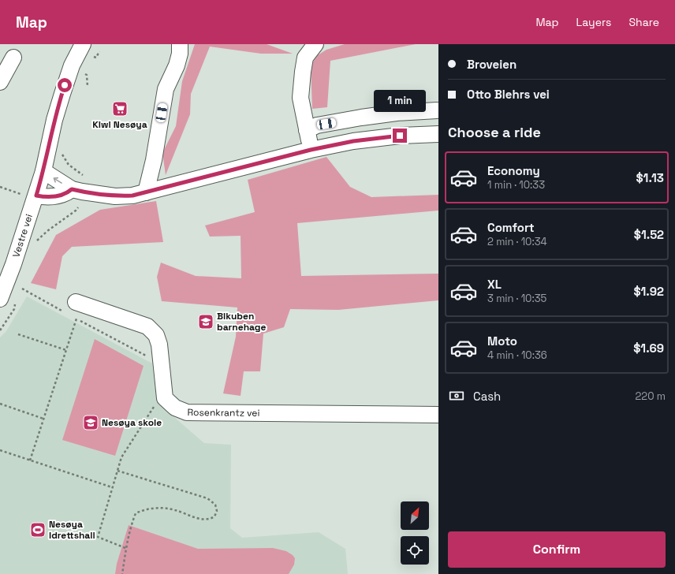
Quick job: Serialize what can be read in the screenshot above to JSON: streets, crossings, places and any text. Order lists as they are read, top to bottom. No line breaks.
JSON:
{"streets":{"street":["Vestre vei","Rosenkrantz vei"]},"places":{"supermarket":["Kiwi Nesøya"],"school or university":["Bikuben barnehage","Nesøya skole"],"sports":["Nesøya Idrettshall"]},"north":"top right","page":{"header":"Map","nav":["Map","Layers","Share"],"banner":["Broveien","Otto Blehrs vei"],"bubble":"1 min","heading":"Choose a ride","list":[{"name":"Economy","note":"1 min · 10:33","value":"$1.13"},{"name":"Comfort","note":"2 min · 10:34","value":"$1.52"},{"name":"XL","note":"3 min · 10:35","value":"$1.92"},{"name":"Moto","note":"4 min · 10:36","value":"$1.69"}],"pay":["Cash","220 m"],"buttons":"Confirm"}}
